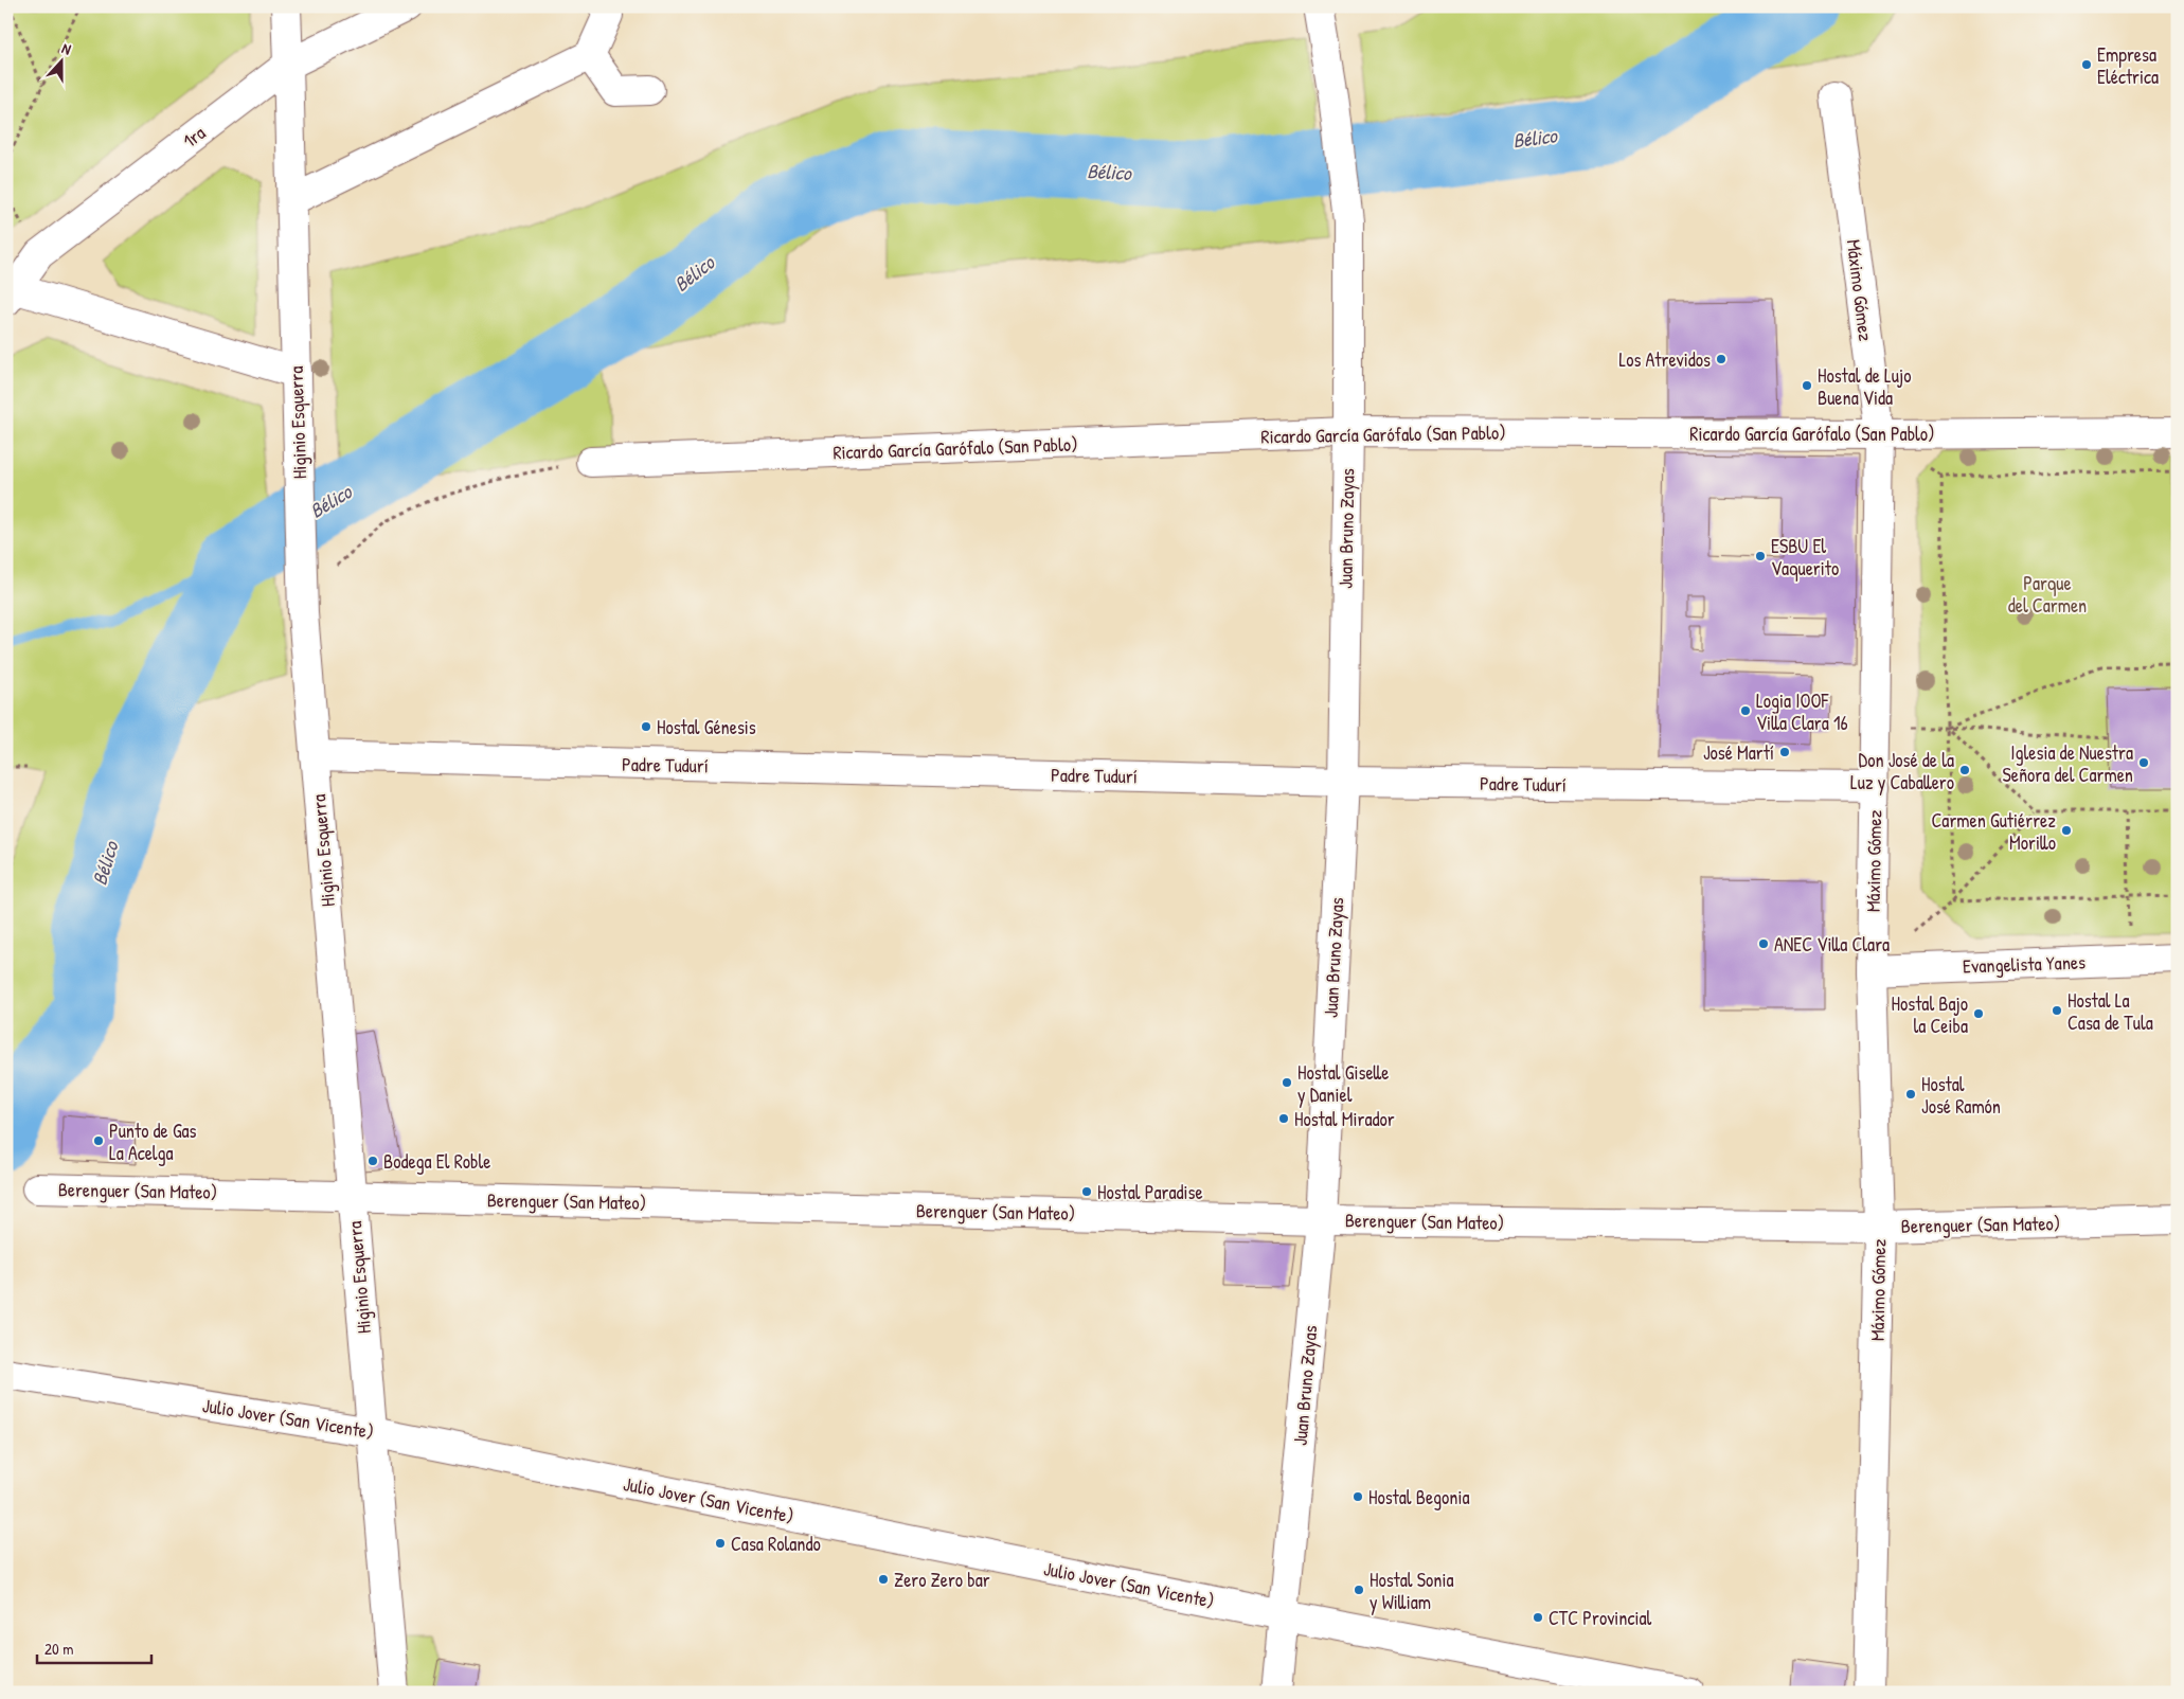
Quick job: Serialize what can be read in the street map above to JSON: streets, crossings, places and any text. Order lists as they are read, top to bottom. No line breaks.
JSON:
{"streets":{"street":["1ra","Máximo Gómez","Higinio Esquerra","Ricardo García Garófalo (San Pablo)","Juan Bruno Zayas","Padre Tudurí","Evangelista Yanes","Berenguer (San Mateo)","Julio Jover (San Vicente)"]},"crossings":[["1ra","Higinio Esquerra"],["Máximo Gómez","Ricardo García Garófalo (San Pablo)"],["Máximo Gómez","Padre Tudurí"],["Máximo Gómez","Evangelista Yanes"],["Máximo Gómez","Berenguer (San Mateo)"],["Higinio Esquerra","Padre Tudurí"],["Higinio Esquerra","Berenguer (San Mateo)"],["Higinio Esquerra","Julio Jover (San Vicente)"],["Ricardo García Garófalo (San Pablo)","Juan Bruno Zayas"],["Juan Bruno Zayas","Padre Tudurí"],["Juan Bruno Zayas","Berenguer (San Mateo)"],["Juan Bruno Zayas","Julio Jover (San Vicente)"]],"water":["Bélico"],"parks":["Parque del Carmen"],"places":["Empresa Eléctrica","Los Atrevidos","Hostal de Lujo Buena Vida","ESBU El Vaquerito","Logia IOOF Villa Clara 16","Hostal Génesis","José Martí","Iglesia de Nuestra Señora del Carmen","Don José de la Luz y Caballero","Carmen Gutiérrez Morillo","ANEC Villa Clara","Hostal La Casa de Tula","Hostal Bajo la Ceiba","Hostal Giselle y Daniel","Hostal José Ramón","Hostal Mirador","Punto de Gas La Acelga","Bodega El Roble","Hostal Paradise","Hostal Begonia","Casa Rolando","Zero Zero bar","Hostal Sonia y William","CTC Provincial"],"scale_bar":"20 m","north":"top"}
